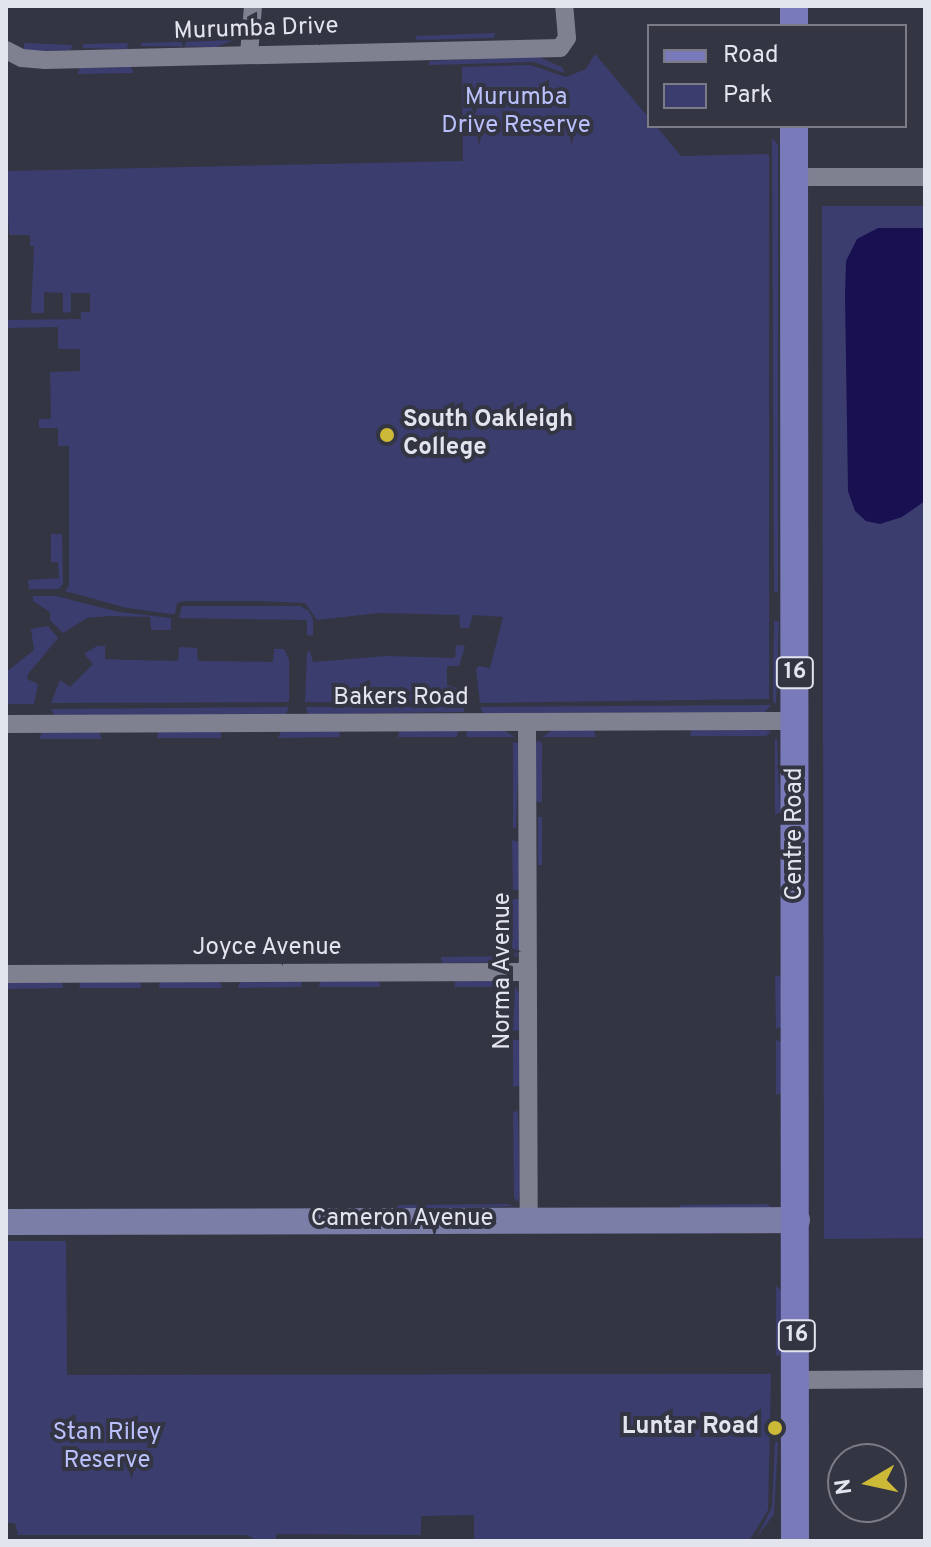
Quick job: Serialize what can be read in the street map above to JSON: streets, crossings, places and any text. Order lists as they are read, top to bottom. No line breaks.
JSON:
{"streets":{"main road":["16","Centre Road"],"street":["Murumba Drive","Bakers Road","Joyce Avenue","Norma Avenue","Cameron Avenue"]},"crossings":[["Bakers Road","Centre Road"],["Bakers Road","Norma Avenue"],["Centre Road","Cameron Avenue"],["Joyce Avenue","Norma Avenue"],["Norma Avenue","Cameron Avenue"]],"parks":["Murumba Drive Reserve","Stan Riley Reserve"],"places":["South Oakleigh College","Luntar Road"],"legend":["Road","Park"],"north":"left"}
